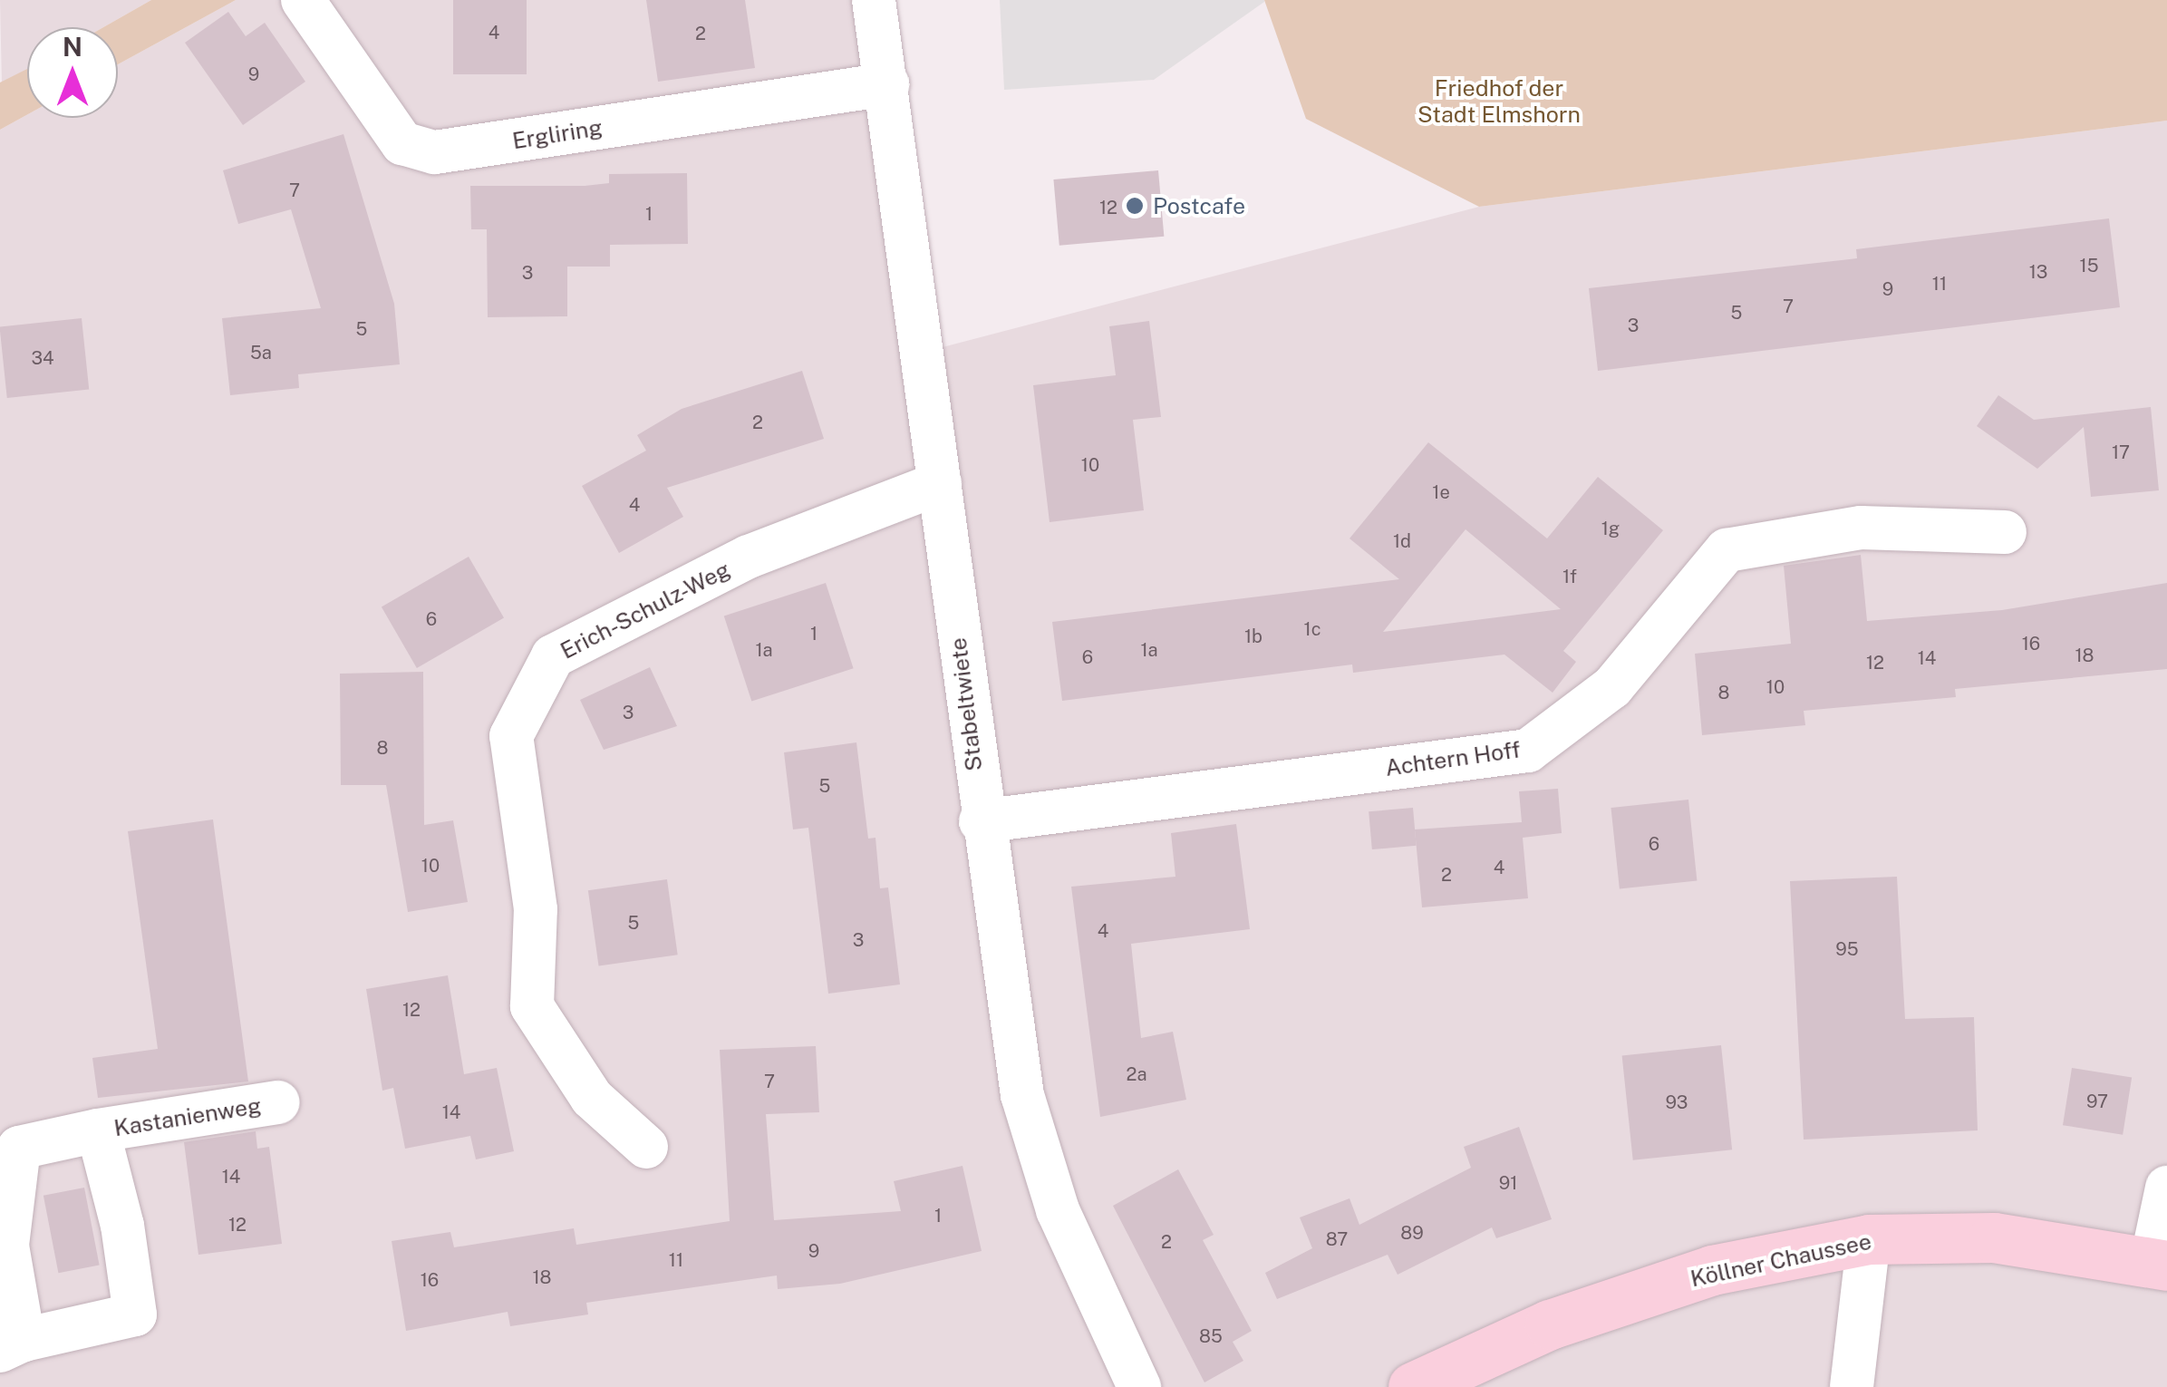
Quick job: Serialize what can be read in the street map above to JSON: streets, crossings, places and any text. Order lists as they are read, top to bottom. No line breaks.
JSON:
{"streets":{"street":["Ergliring","Erich-Schulz-Weg","Stabeltwiete","Achtern Hoff","Kastanienweg","Köllner Chaussee"]},"crossings":[["Ergliring","Stabeltwiete"],["Erich-Schulz-Weg","Stabeltwiete"],["Stabeltwiete","Achtern Hoff"]],"parks":["Friedhof der Stadt Elmshorn"],"places":["Postcafe"],"house_numbers":["4","2","9","7","12","1","15","13","3","11","9","7","5","3","5","5a","34","2","17","10","1e","4","1g","1d","1f","6","1c","1","1b","16","1a","1a","18","6","14","12","10","8","3","8","5","6","10","4","2","5","4","3","95","12","2a","7","97","93","14","14","91","1","12","89","87","2","9","11","18","16","85"],"north":"top"}
